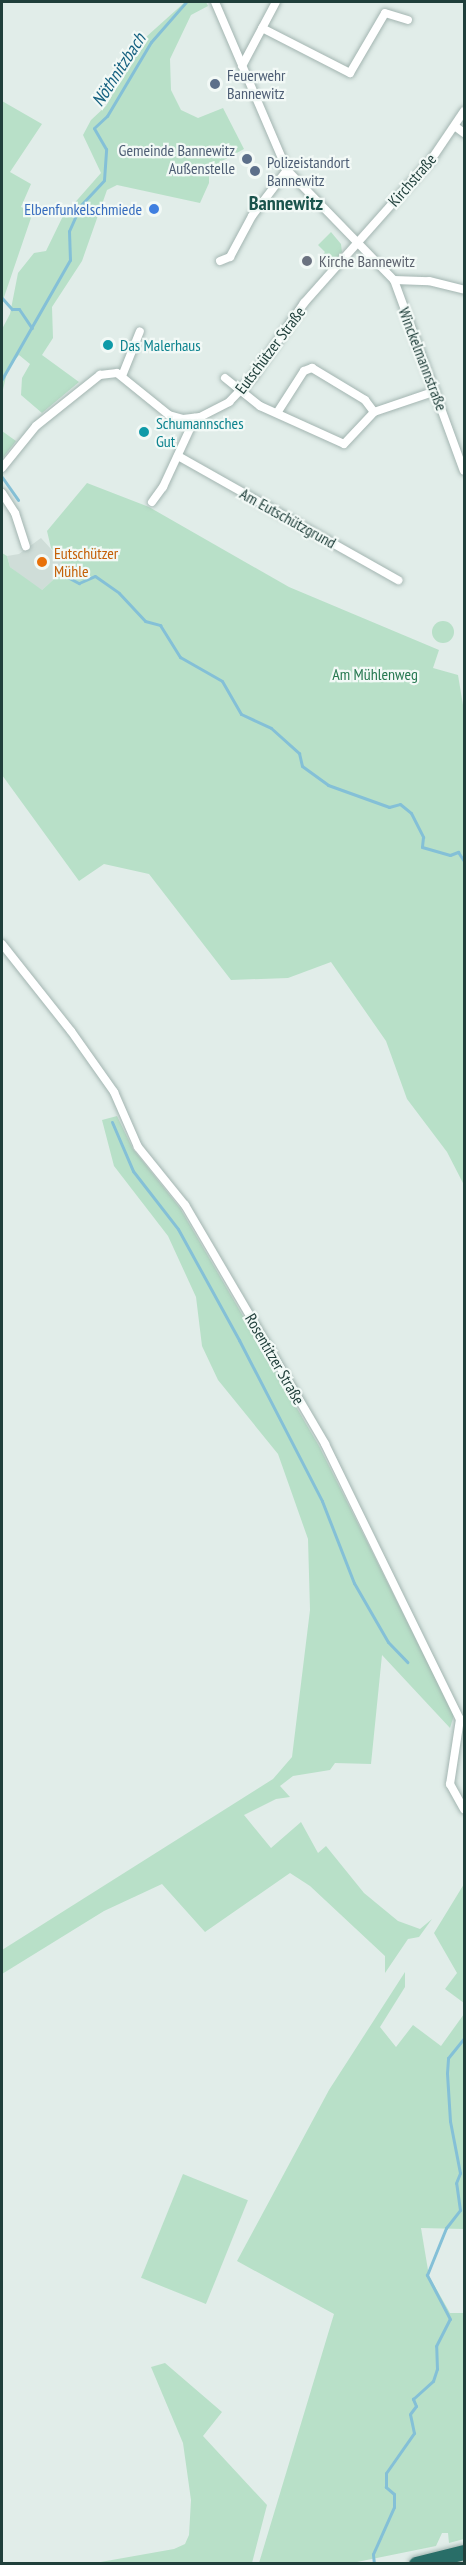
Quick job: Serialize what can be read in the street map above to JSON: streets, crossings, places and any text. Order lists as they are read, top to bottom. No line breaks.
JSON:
{"streets":{"street":["Kirchstraße","Eutschützer Straße","Winckelmannstraße","Am Eutschützgrund","Rosentitzer Straße"]},"crossings":[["Kirchstraße","Eutschützer Straße"]],"districts":["Bannewitz"],"water":["Nöthnitzbach"],"parks":["Am Mühlenweg"],"places":["Feuerwehr Bannewitz","Gemeinde Bannewitz Außenstelle","Polizeistandort Bannewitz","Elbenfunkelschmiede","Kirche Bannewitz","Das Malerhaus","Schumannsches Gut","Eutschützer Mühle"]}
